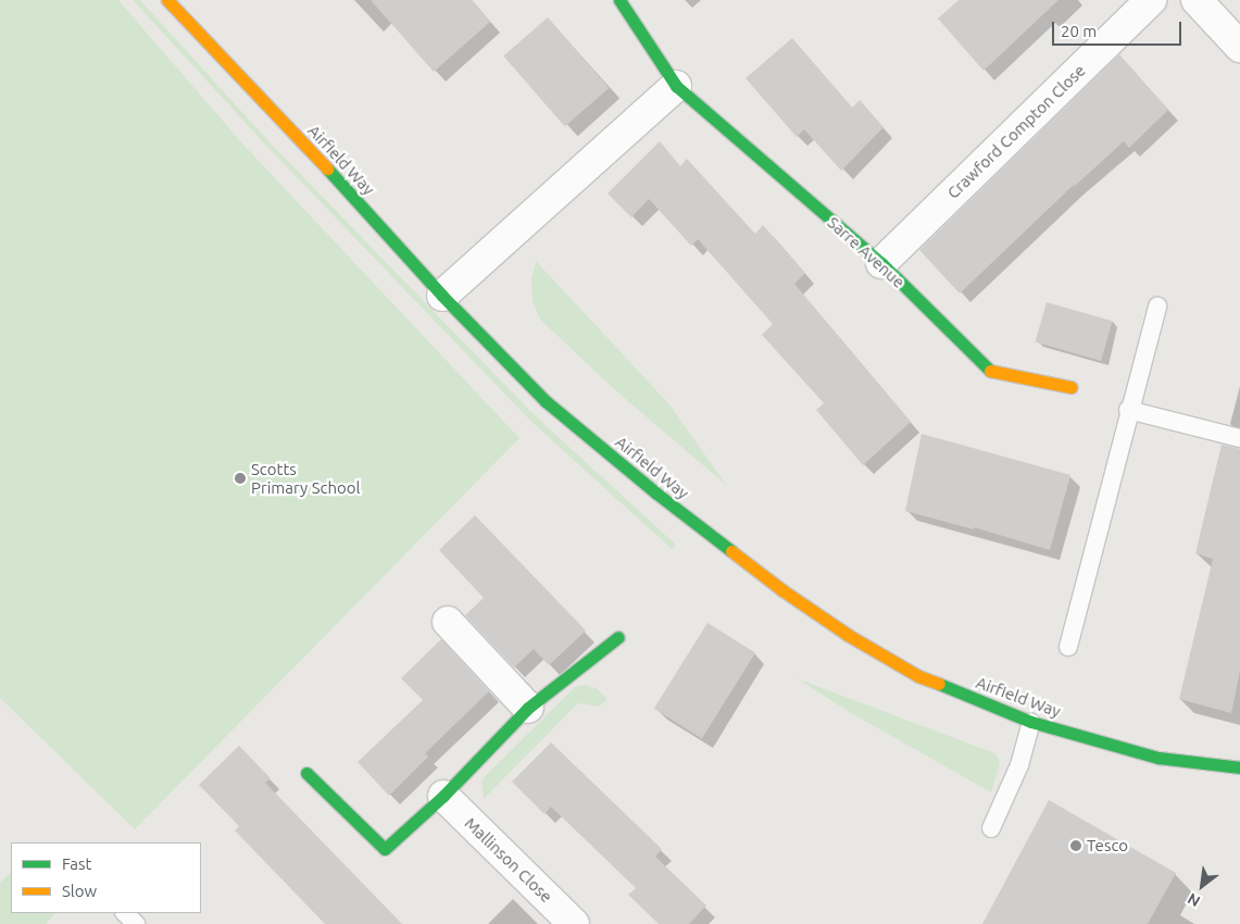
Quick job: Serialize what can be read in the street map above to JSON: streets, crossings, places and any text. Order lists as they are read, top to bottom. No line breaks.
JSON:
{"streets":{"street":["Crawford Compton Close","Airfield Way","Sarre Avenue","Mallinson Close"]},"crossings":[["Crawford Compton Close","Sarre Avenue"]],"places":["Scotts Primary School","Tesco"],"legend":["Fast","Slow"],"scale_bar":"20 m","north":"bottom left"}
